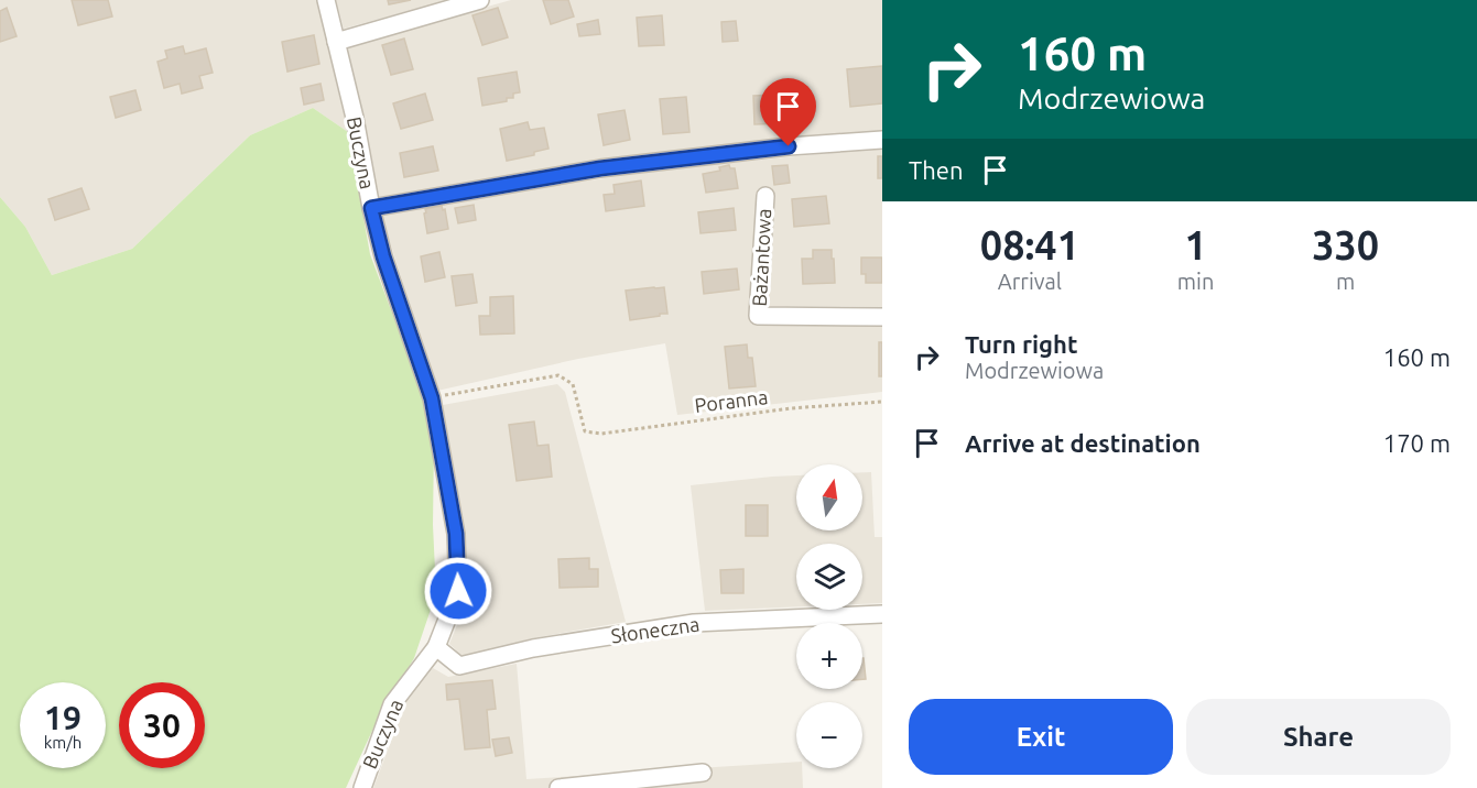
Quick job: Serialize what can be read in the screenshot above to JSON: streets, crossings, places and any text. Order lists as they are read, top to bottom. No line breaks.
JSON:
{"streets":{"street":["Buczyna","Bażantowa","Słoneczna"],"path":["Poranna"]},"crossings":[["Buczyna","Poranna"],["Buczyna","Słoneczna"]],"north":"top","page":{"turn":["160 m","Modrzewiowa"],"then":"Then","eta":["08:41","Arrival","1","min","330","m"],"list":[{"name":"Turn right","note":"Modrzewiowa","value":"160 m"},{"name":"Arrive at destination","value":"170 m"}],"map_buttons":["+","−"],"speed":"19 km/h","limit":"30","buttons":["Exit","Share"]}}
